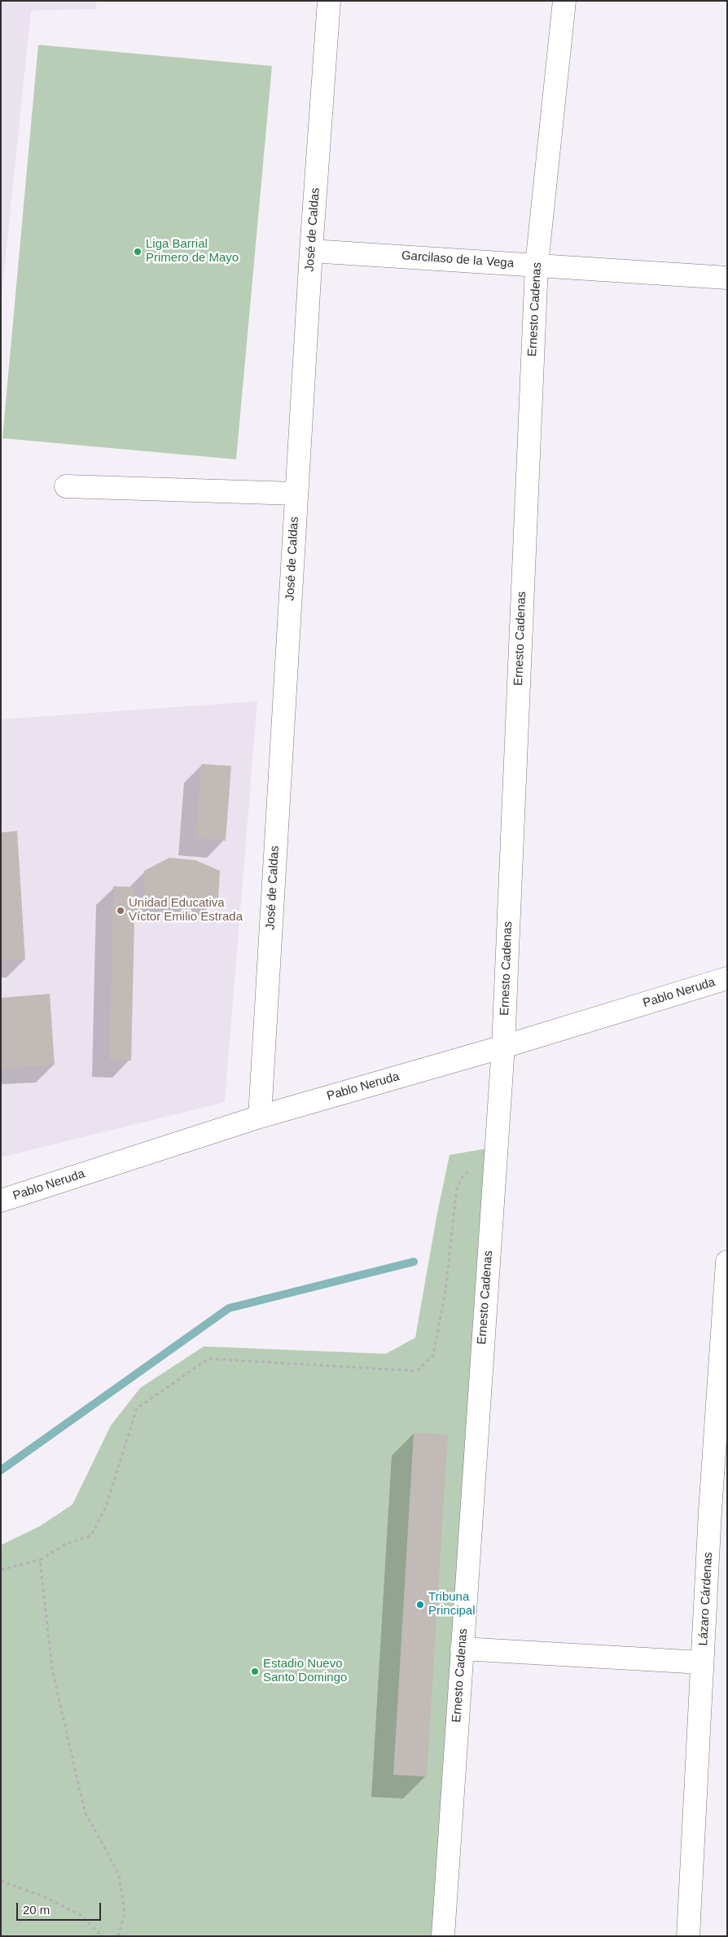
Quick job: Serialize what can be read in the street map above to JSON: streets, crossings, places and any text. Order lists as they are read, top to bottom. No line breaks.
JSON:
{"streets":{"street":["José de Caldas","Garcilaso de la Vega","Ernesto Cadenas","Pablo Neruda","Lázaro Cárdenas"]},"crossings":[["José de Caldas","Garcilaso de la Vega"],["José de Caldas","Pablo Neruda"],["Garcilaso de la Vega","Ernesto Cadenas"],["Ernesto Cadenas","Pablo Neruda"]],"places":["Liga Barrial Primero de Mayo","Unidad Educativa Víctor Emilio Estrada","Tribuna Principal","Estadio Nuevo Santo Domingo"],"scale_bar":"20 m"}
